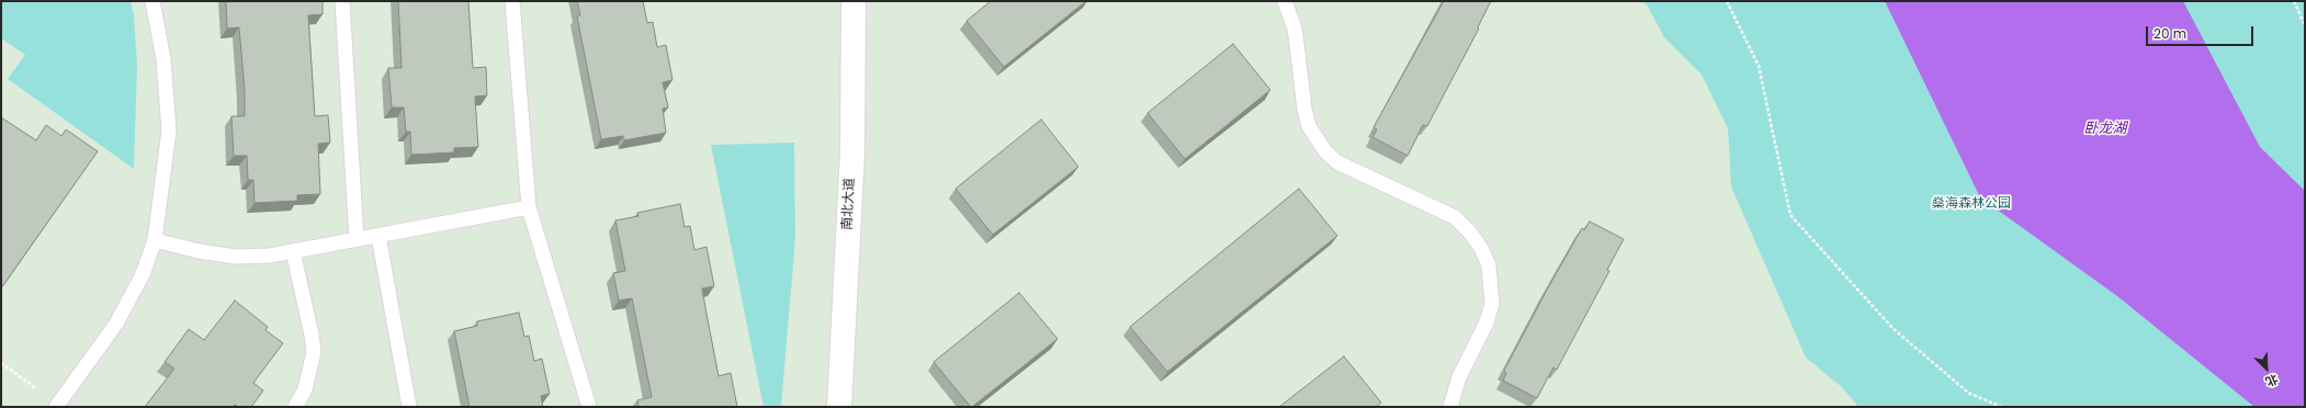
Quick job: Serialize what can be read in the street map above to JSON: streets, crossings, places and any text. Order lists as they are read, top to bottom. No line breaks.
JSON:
{"streets":{"street":["南北大道"]},"water":["卧龙湖"],"parks":["燊海森林公园"],"scale_bar":"20 m","north":"bottom right"}
